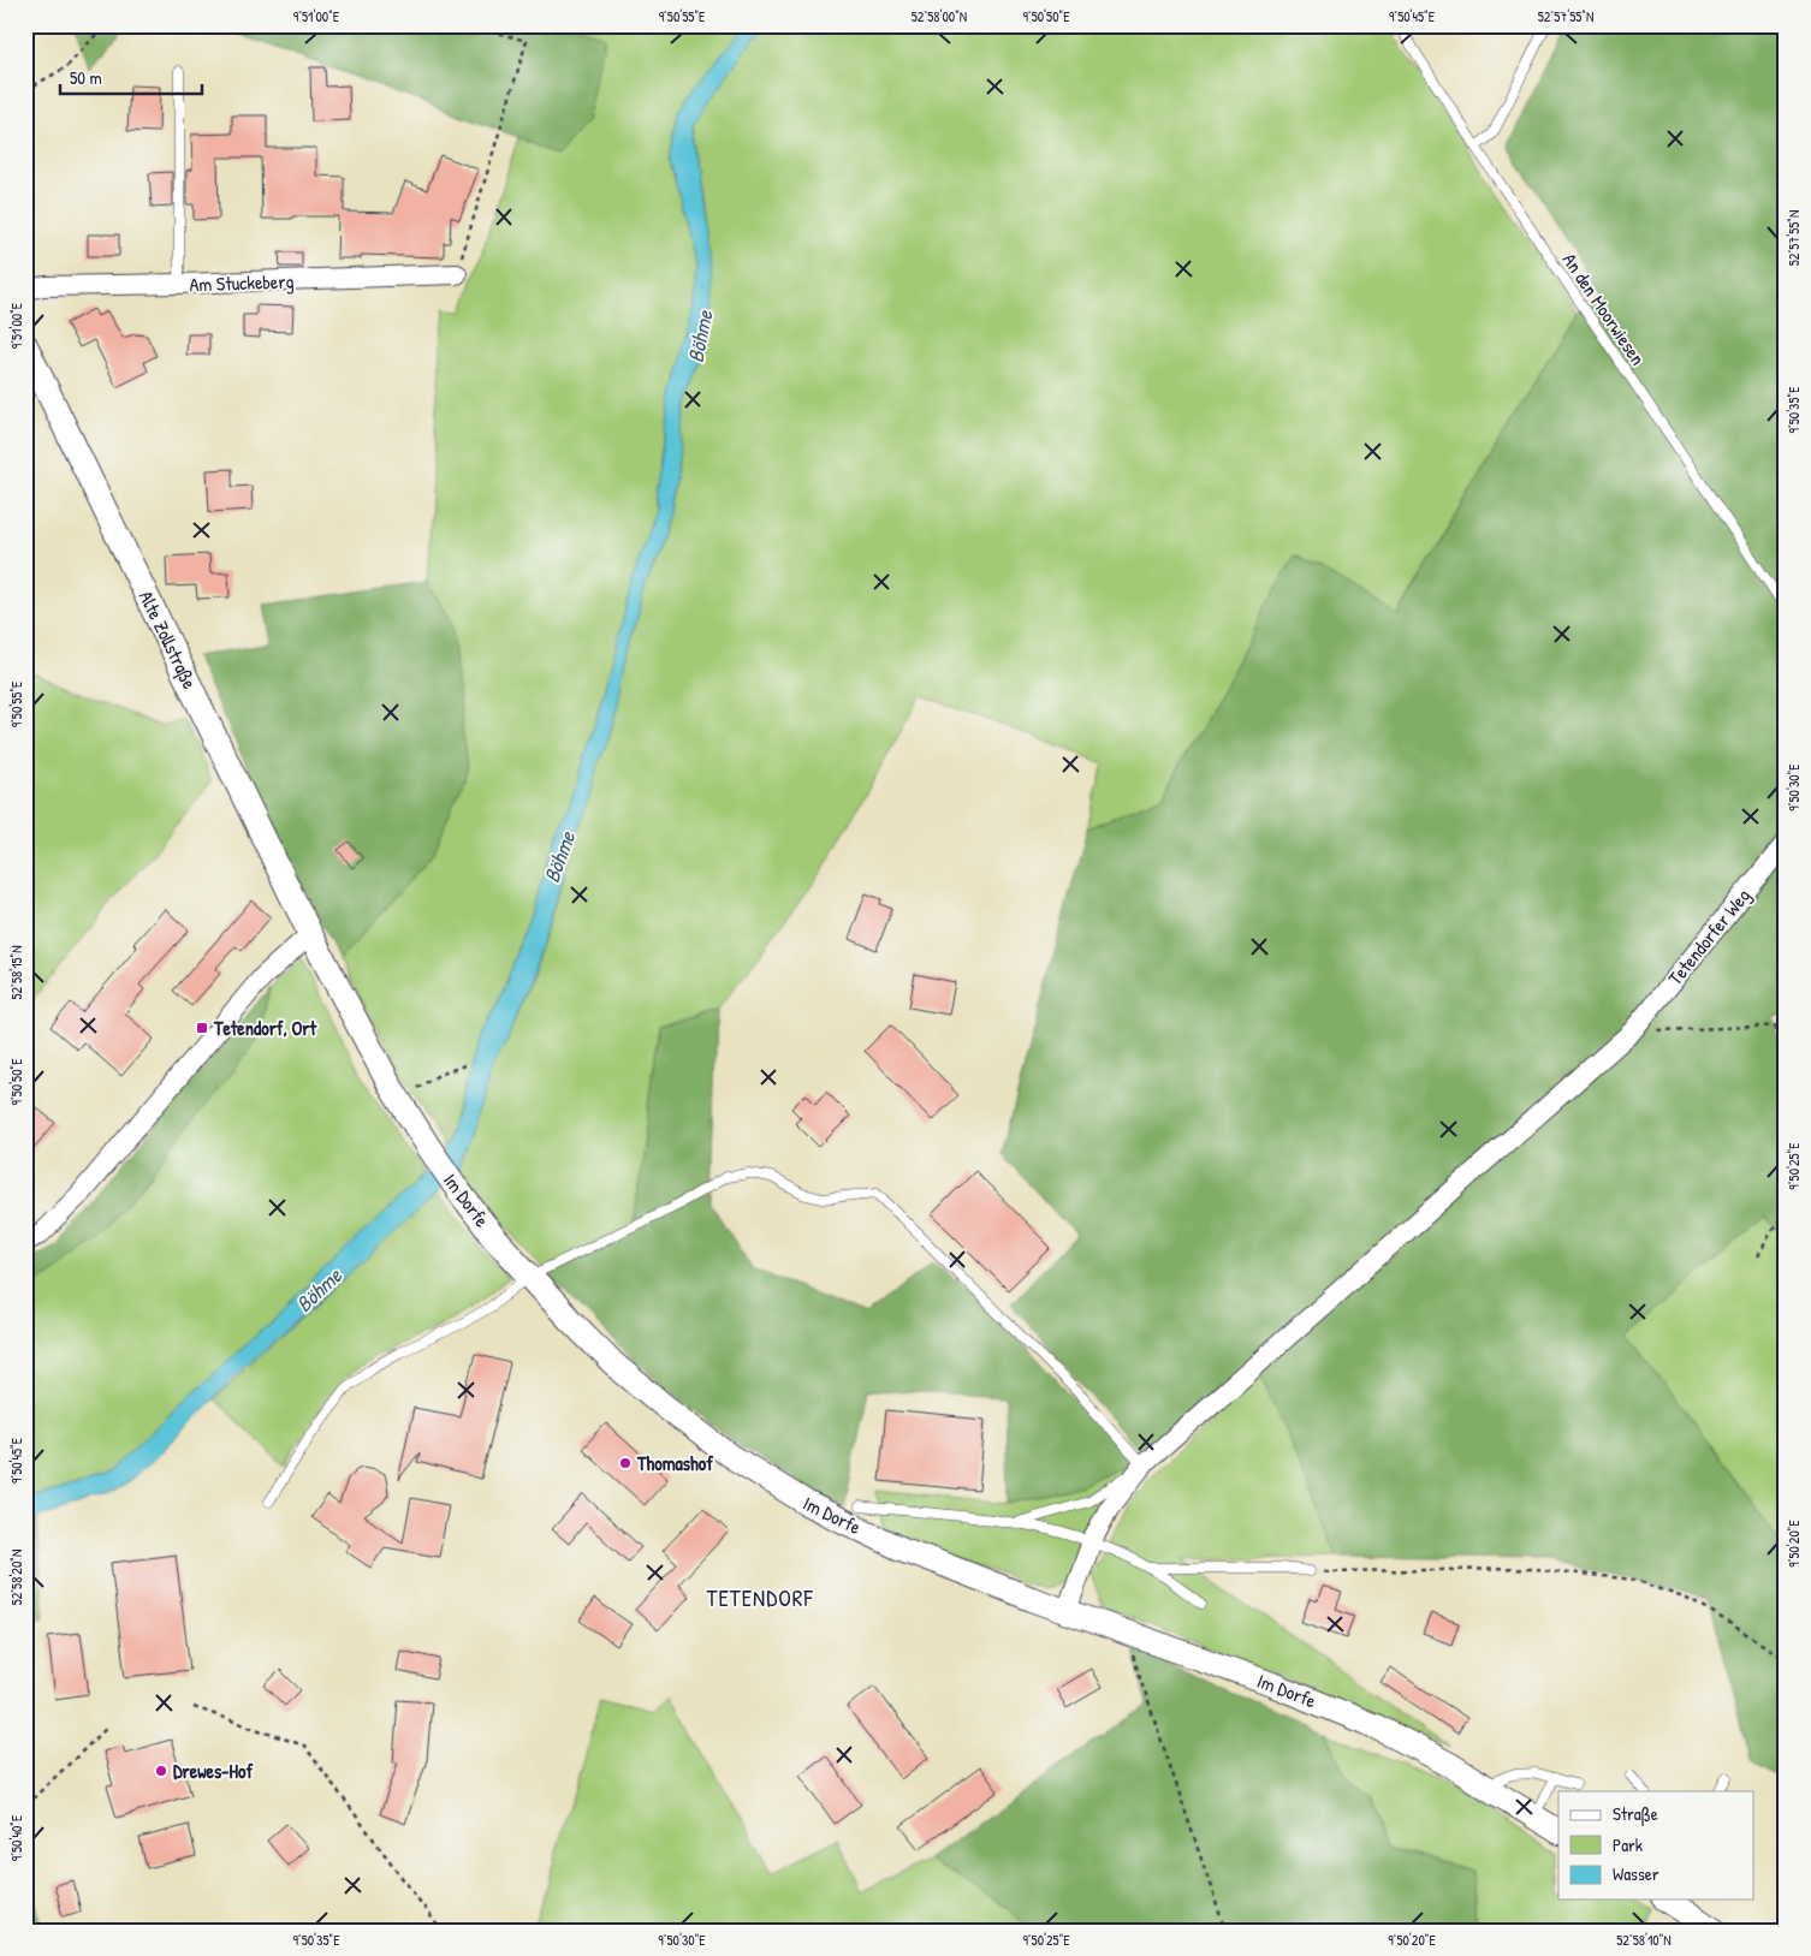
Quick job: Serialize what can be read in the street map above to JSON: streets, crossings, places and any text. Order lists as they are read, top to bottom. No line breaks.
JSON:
{"streets":{"street":["Am Stuckeberg","Alte Zollstraße","Tetendorfer Weg","Im Dorfe"],"lane":["An den Moorwiesen"]},"crossings":[["Alte Zollstraße","Im Dorfe"],["Tetendorfer Weg","Im Dorfe"]],"districts":["TETENDORF"],"water":["Böhme"],"places":{"transit":["Tetendorf, Ort"],"other":["Thomashof","Drewes-Hof"]},"legend":["Straße","Park","Wasser"],"scale_bar":"50 m","coordinates":["9°51'00\"E","9°50'55\"E","52°58'00\"N","9°50'50\"E","9°50'45\"E","52°57'55\"N","9°50'35\"E","9°50'30\"E","52°58'15\"N","9°50'25\"E","9°50'20\"E","52°58'20\"N","9°50'40\"E","52°58'10\"N"]}
